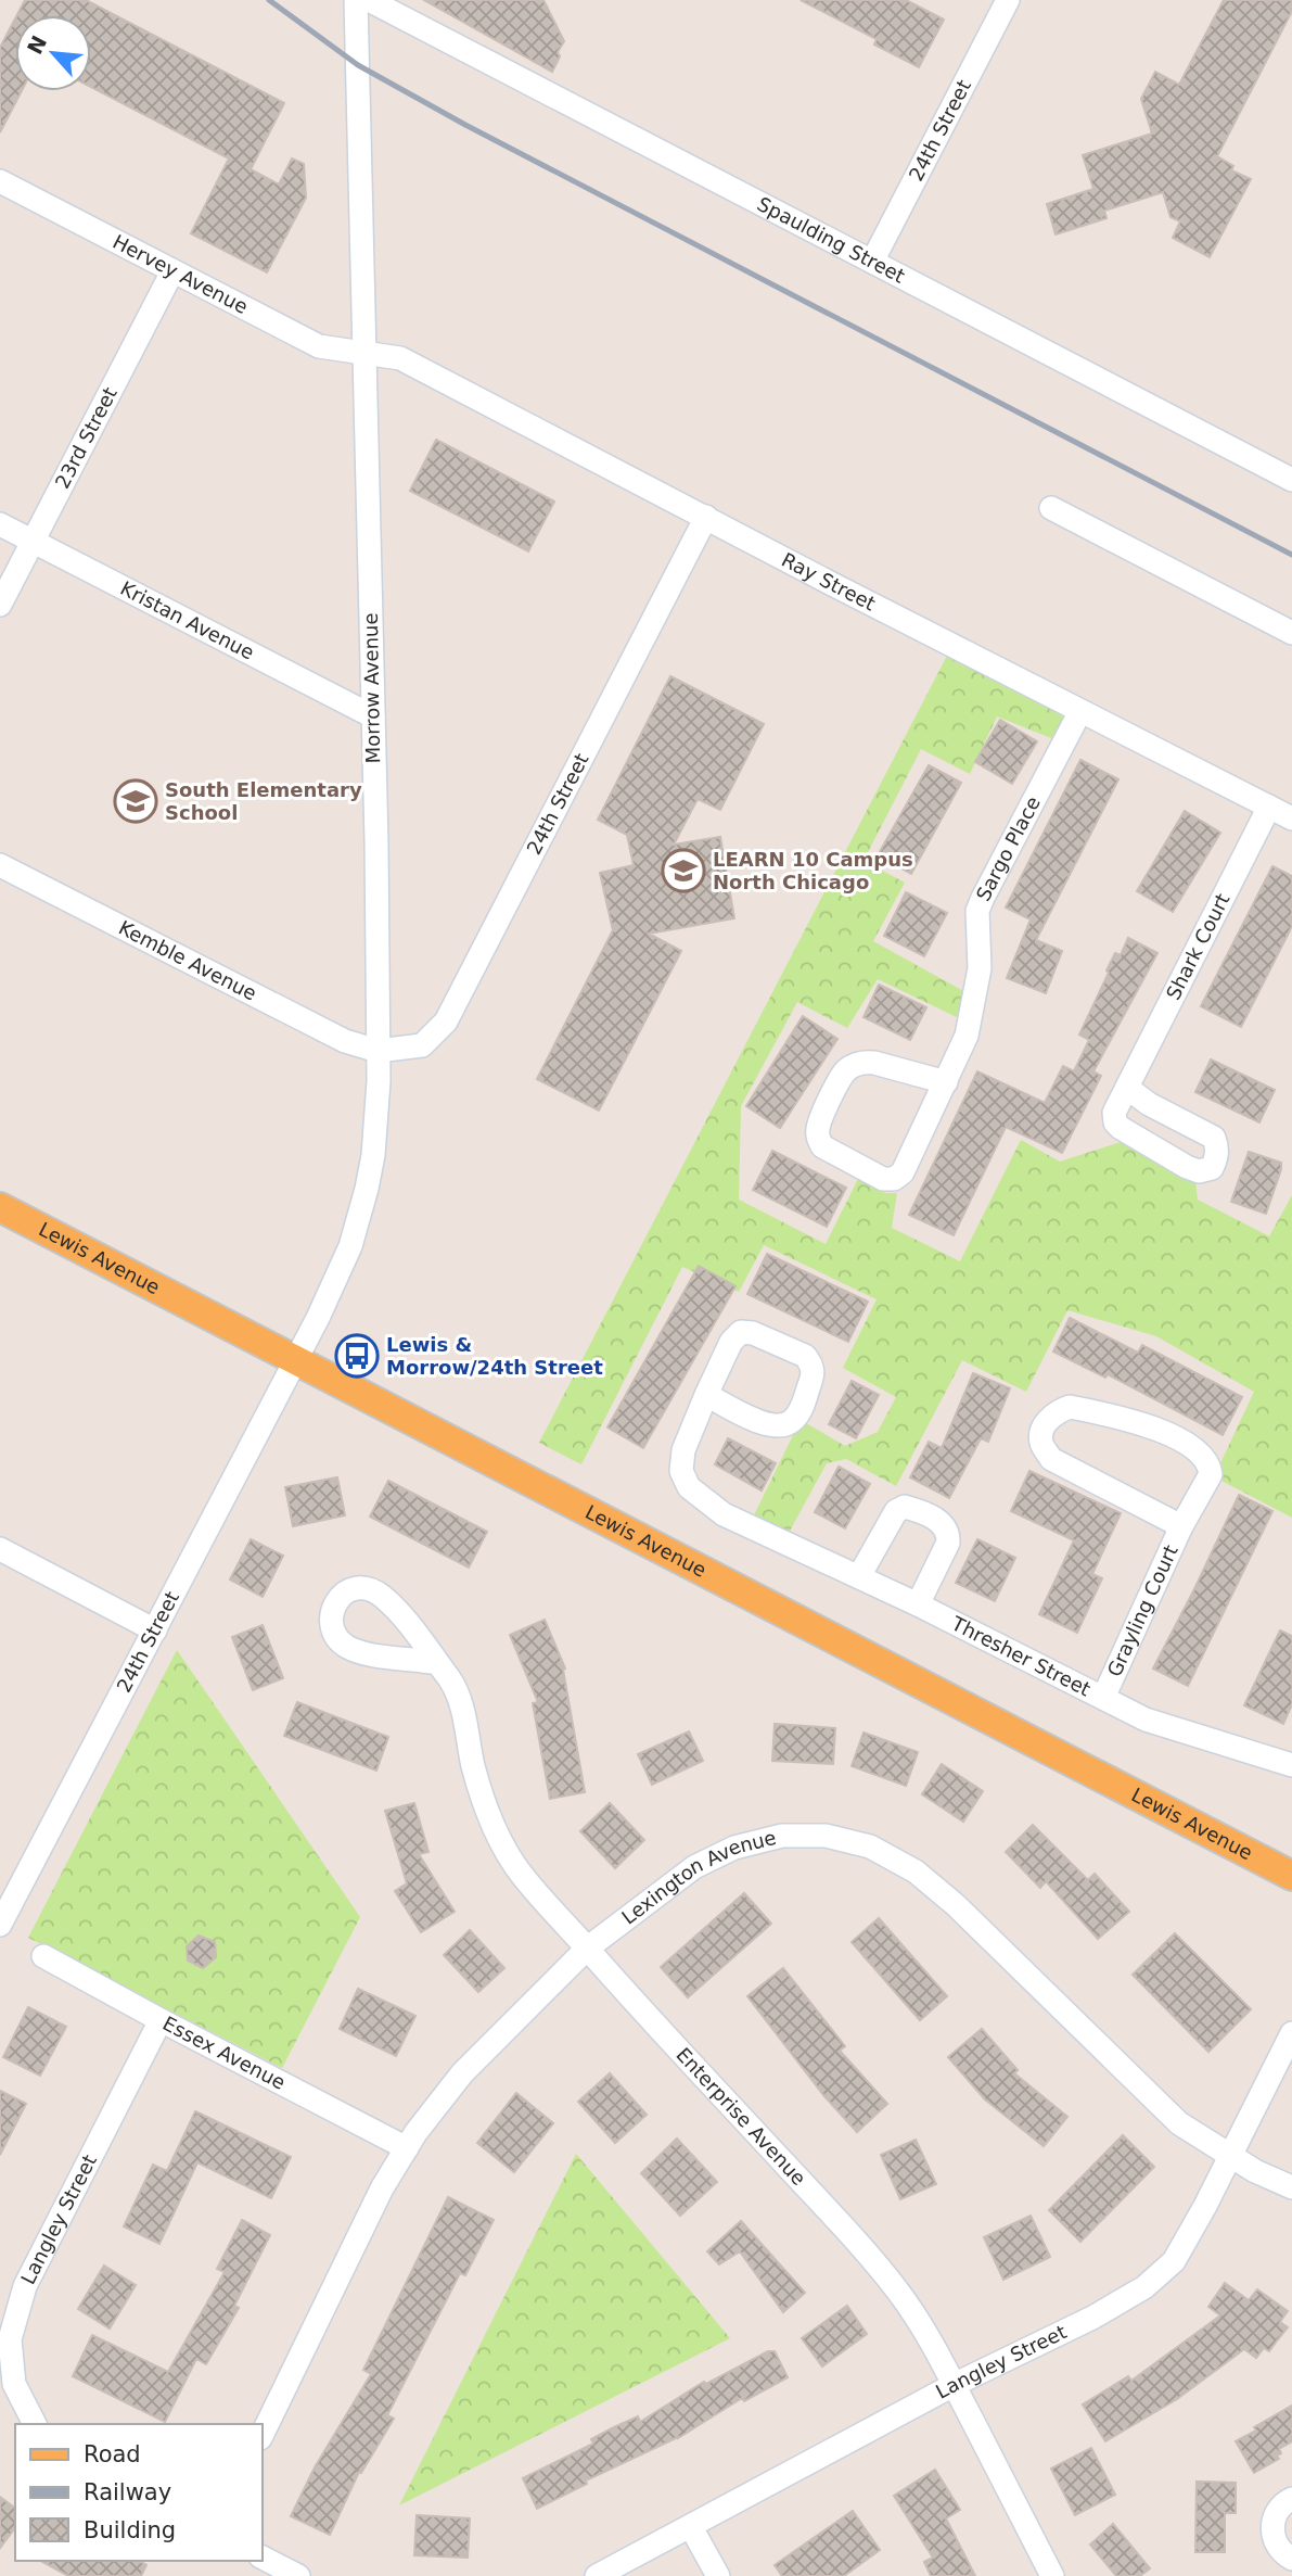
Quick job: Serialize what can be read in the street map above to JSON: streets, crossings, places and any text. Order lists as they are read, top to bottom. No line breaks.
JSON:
{"streets":{"main road":["Lewis Avenue"],"street":["24th Street","Spaulding Street","Hervey Avenue","23rd Street","Ray Street","Kristan Avenue","Morrow Avenue","Sargo Place","Shark Court","Kemble Avenue","Grayling Court","Thresher Street","Lexington Avenue","Essex Avenue","Enterprise Avenue","Langley Street"]},"crossings":[["24th Street","Spaulding Street"],["24th Street","Ray Street"],["24th Street","Morrow Avenue"],["24th Street","Kemble Avenue"],["24th Street","Lewis Avenue"],["Hervey Avenue","23rd Street"],["Hervey Avenue","Ray Street"],["Hervey Avenue","Morrow Avenue"],["23rd Street","Kristan Avenue"],["Ray Street","Morrow Avenue"],["Ray Street","Sargo Place"],["Ray Street","Shark Court"],["Kristan Avenue","Morrow Avenue"],["Morrow Avenue","Kemble Avenue"],["Morrow Avenue","Lewis Avenue"],["Grayling Court","Thresher Street"],["Lexington Avenue","Essex Avenue"],["Lexington Avenue","Enterprise Avenue"],["Lexington Avenue","Langley Street"],["Essex Avenue","Langley Street"],["Enterprise Avenue","Langley Street"]],"places":{"school or university":["South Elementary School","LEARN 10 Campus North Chicago"],"bus stop":["Lewis & Morrow/24th Street"]},"legend":["Road","Railway","Building"],"north":"top left"}
